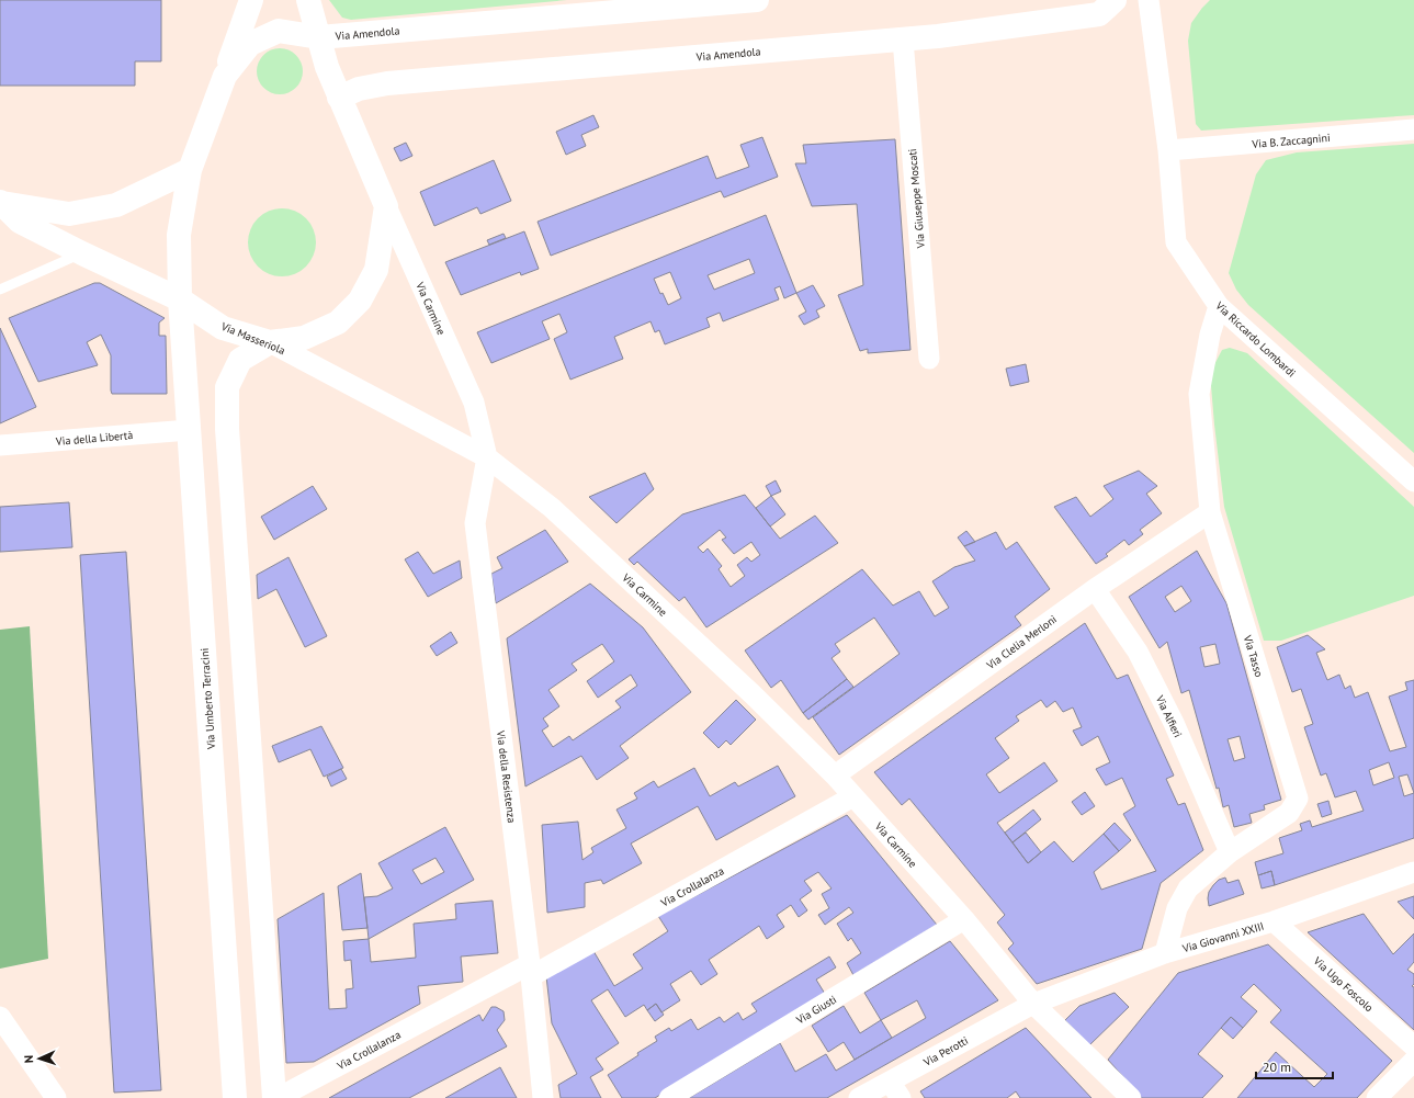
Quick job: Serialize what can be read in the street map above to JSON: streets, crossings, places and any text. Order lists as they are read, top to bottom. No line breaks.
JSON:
{"streets":{"street":["Via Amendola","Via B. Zaccagnini","Via Giuseppe Moscati","Via Carmine","Via Masseriola","Via Riccardo Lombardi","Via della Libertà","Via Clelia Merloni","Via Tasso","Via Umberto Terracini","Via Alfieri","Via della Resistenza","Via Crollalanza","Via Giovanni XXIII","Via Ugo Foscolo","Via Giusti","Via Perotti"]},"crossings":[["Via Amendola","Via Giuseppe Moscati"],["Via Amendola","Via Carmine"],["Via Amendola","Via Umberto Terracini"],["Via B. Zaccagnini","Via Riccardo Lombardi"],["Via Carmine","Via Masseriola"],["Via Carmine","Via Clelia Merloni"],["Via Carmine","Via della Resistenza"],["Via Carmine","Via Crollalanza"],["Via Carmine","Via Giovanni XXIII"],["Via Carmine","Via Giusti"],["Via Carmine","Via Perotti"],["Via Masseriola","Via Umberto Terracini"],["Via Masseriola","Via della Resistenza"],["Via Riccardo Lombardi","Via Tasso"],["Via della Libertà","Via Umberto Terracini"],["Via Clelia Merloni","Via Tasso"],["Via Clelia Merloni","Via Alfieri"],["Via Tasso","Via Alfieri"],["Via Tasso","Via Giovanni XXIII"],["Via della Resistenza","Via Crollalanza"],["Via Giovanni XXIII","Via Ugo Foscolo"],["Via Giovanni XXIII","Via Perotti"]],"scale_bar":"20 m","north":"left"}
